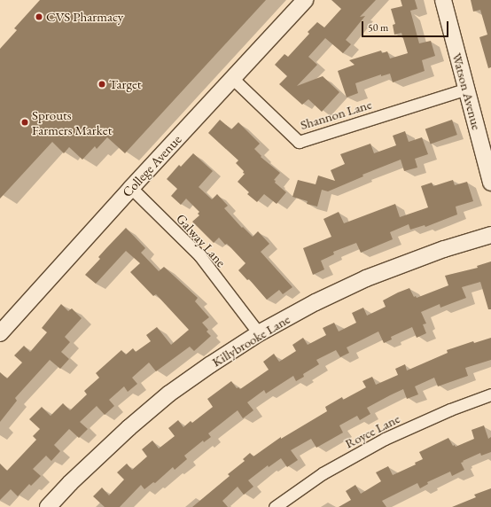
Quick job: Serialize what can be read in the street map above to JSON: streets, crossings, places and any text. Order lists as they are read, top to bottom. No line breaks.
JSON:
{"streets":{"street":["Watson Avenue","Shannon Lane","College Avenue","Galway Lane","Killybrooke Lane","Royce Lane"]},"crossings":[["Watson Avenue","Shannon Lane"],["Shannon Lane","College Avenue"],["College Avenue","Galway Lane"],["Galway Lane","Killybrooke Lane"]],"places":["CVS Pharmacy","Target","Sprouts Farmers Market"],"scale_bar":"50 m"}
